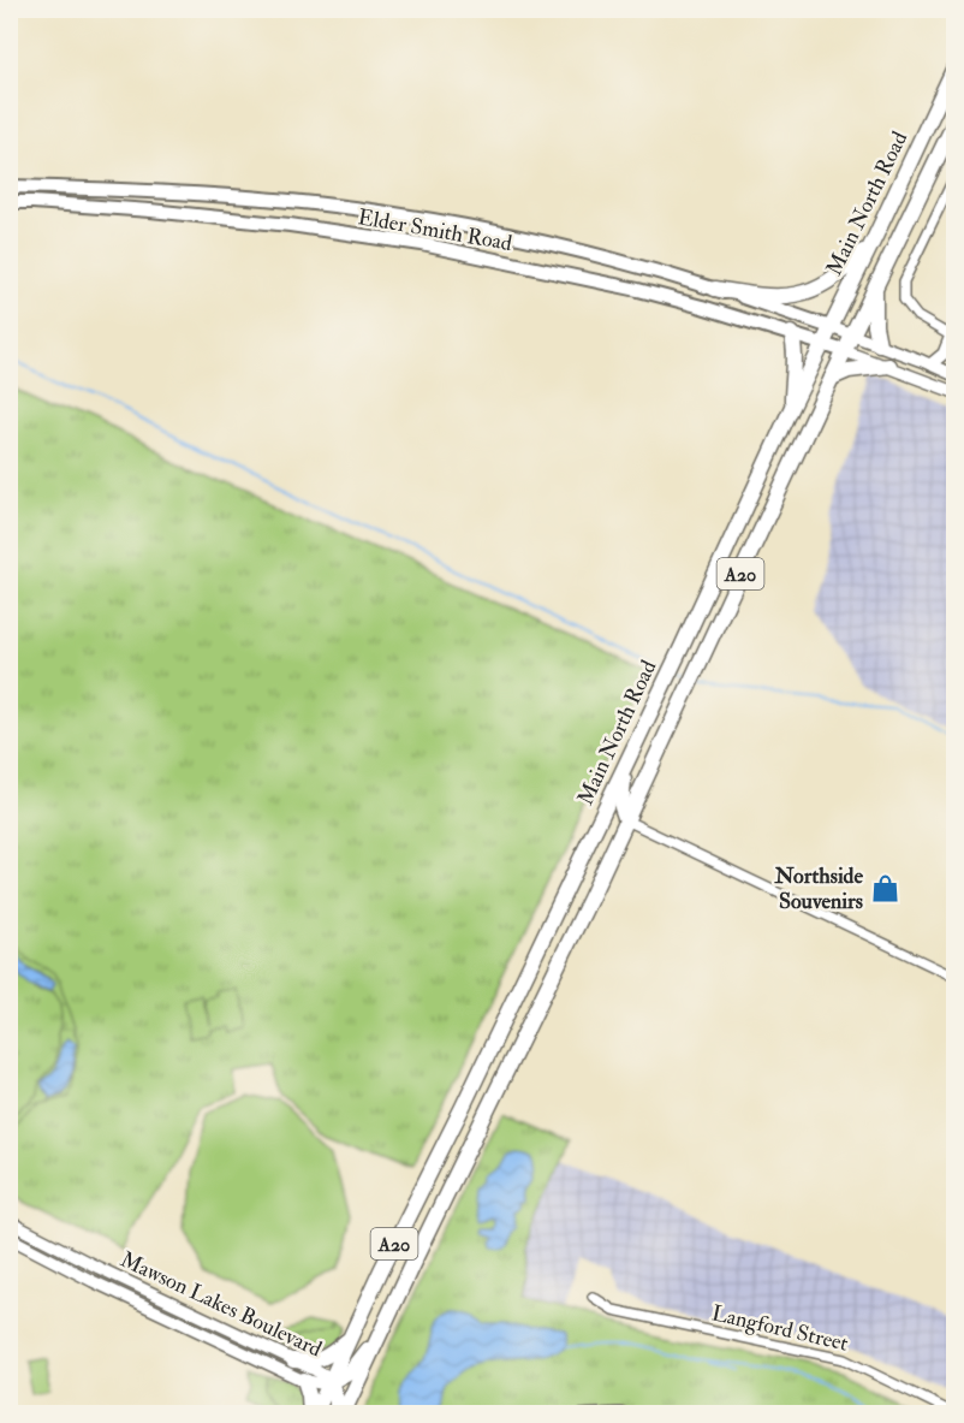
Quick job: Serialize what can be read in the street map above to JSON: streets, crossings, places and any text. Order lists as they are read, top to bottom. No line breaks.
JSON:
{"streets":{"highway":["Main North Road","A20"],"main road":["Elder Smith Road"],"street":["Mawson Lakes Boulevard","Langford Street"]},"crossings":[["Main North Road","Elder Smith Road"],["Main North Road","Mawson Lakes Boulevard"]],"places":{"shop":["Northside Souvenirs"]}}
